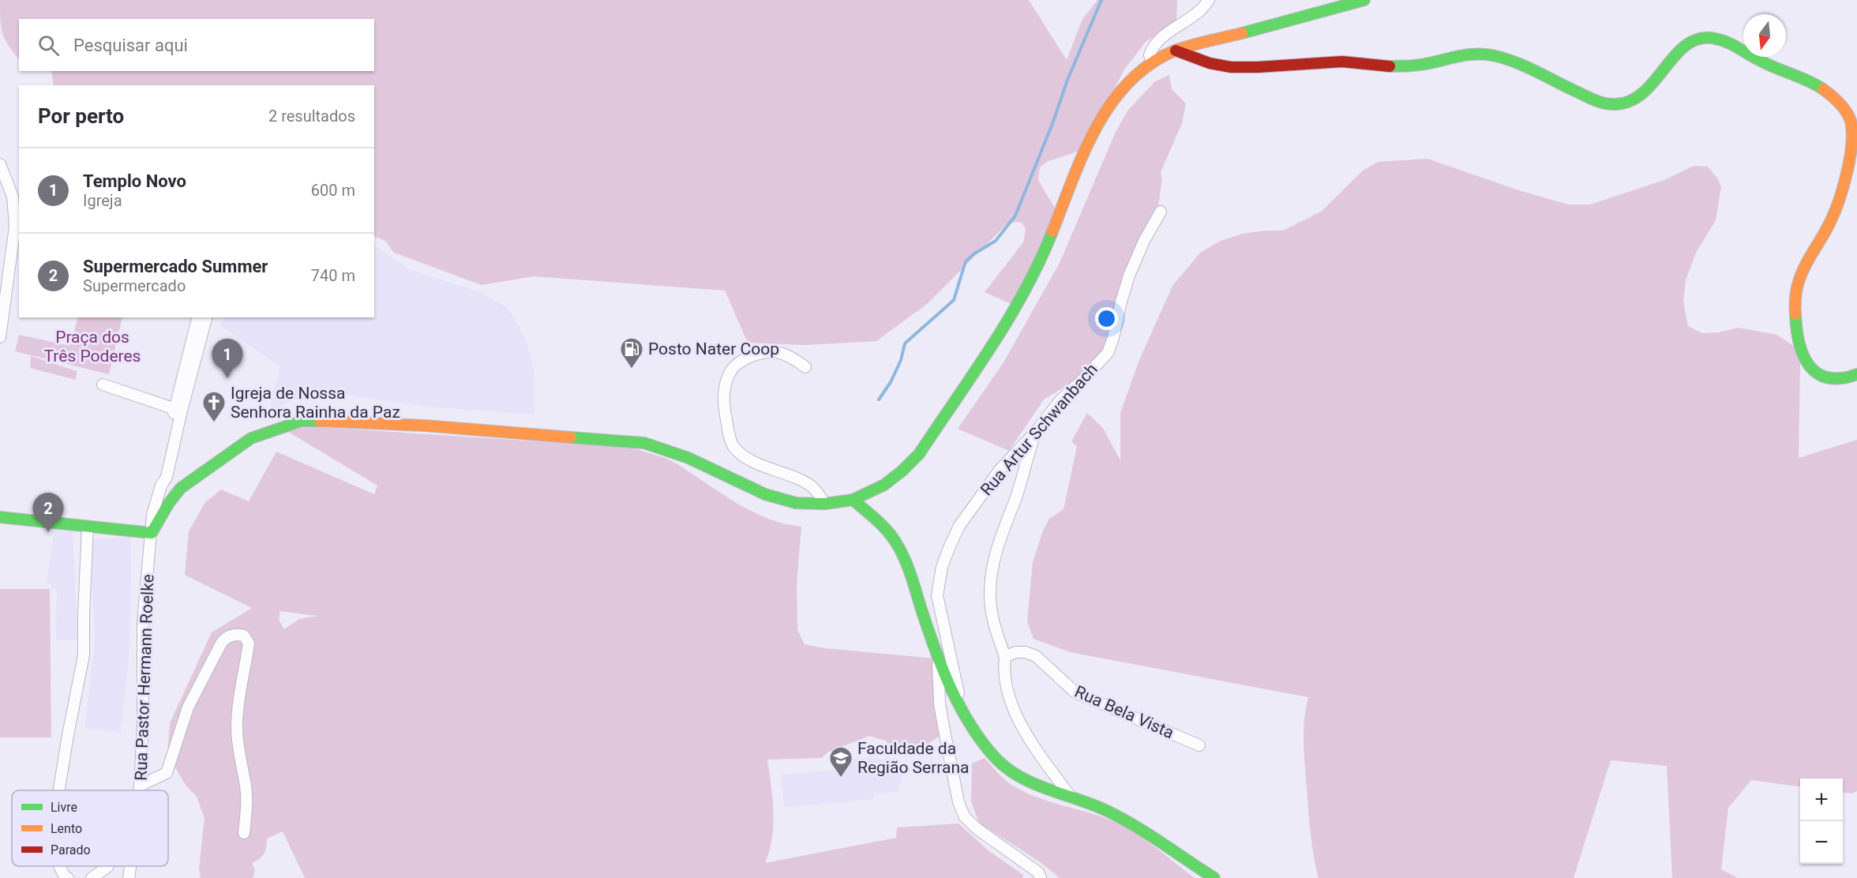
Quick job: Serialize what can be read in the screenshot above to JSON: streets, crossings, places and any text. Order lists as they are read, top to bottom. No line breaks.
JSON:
{"streets":{"street":["Rua Artur Schwanbach","Rua Pastor Hermann Roelke","Rua Bela Vista"]},"parks":["Praça dos Três Poderes"],"places":{"fuel station":["Posto Nater Coop"],"church":["Igreja de Nossa Senhora Rainha da Paz"],"school or university":["Faculdade da Região Serrana"]},"legend":["Livre","Lento","Parado"],"north":"bottom","page":{"search":"Pesquisar aqui","heading":["Por perto","2 resultados"],"list":[{"mark":"1","name":"Templo Novo","note":"Igreja","value":"600 m"},{"mark":"2","name":"Supermercado Summer","note":"Supermercado","value":"740 m"}],"pins":["1","2"],"map_buttons":["+","−"]}}
